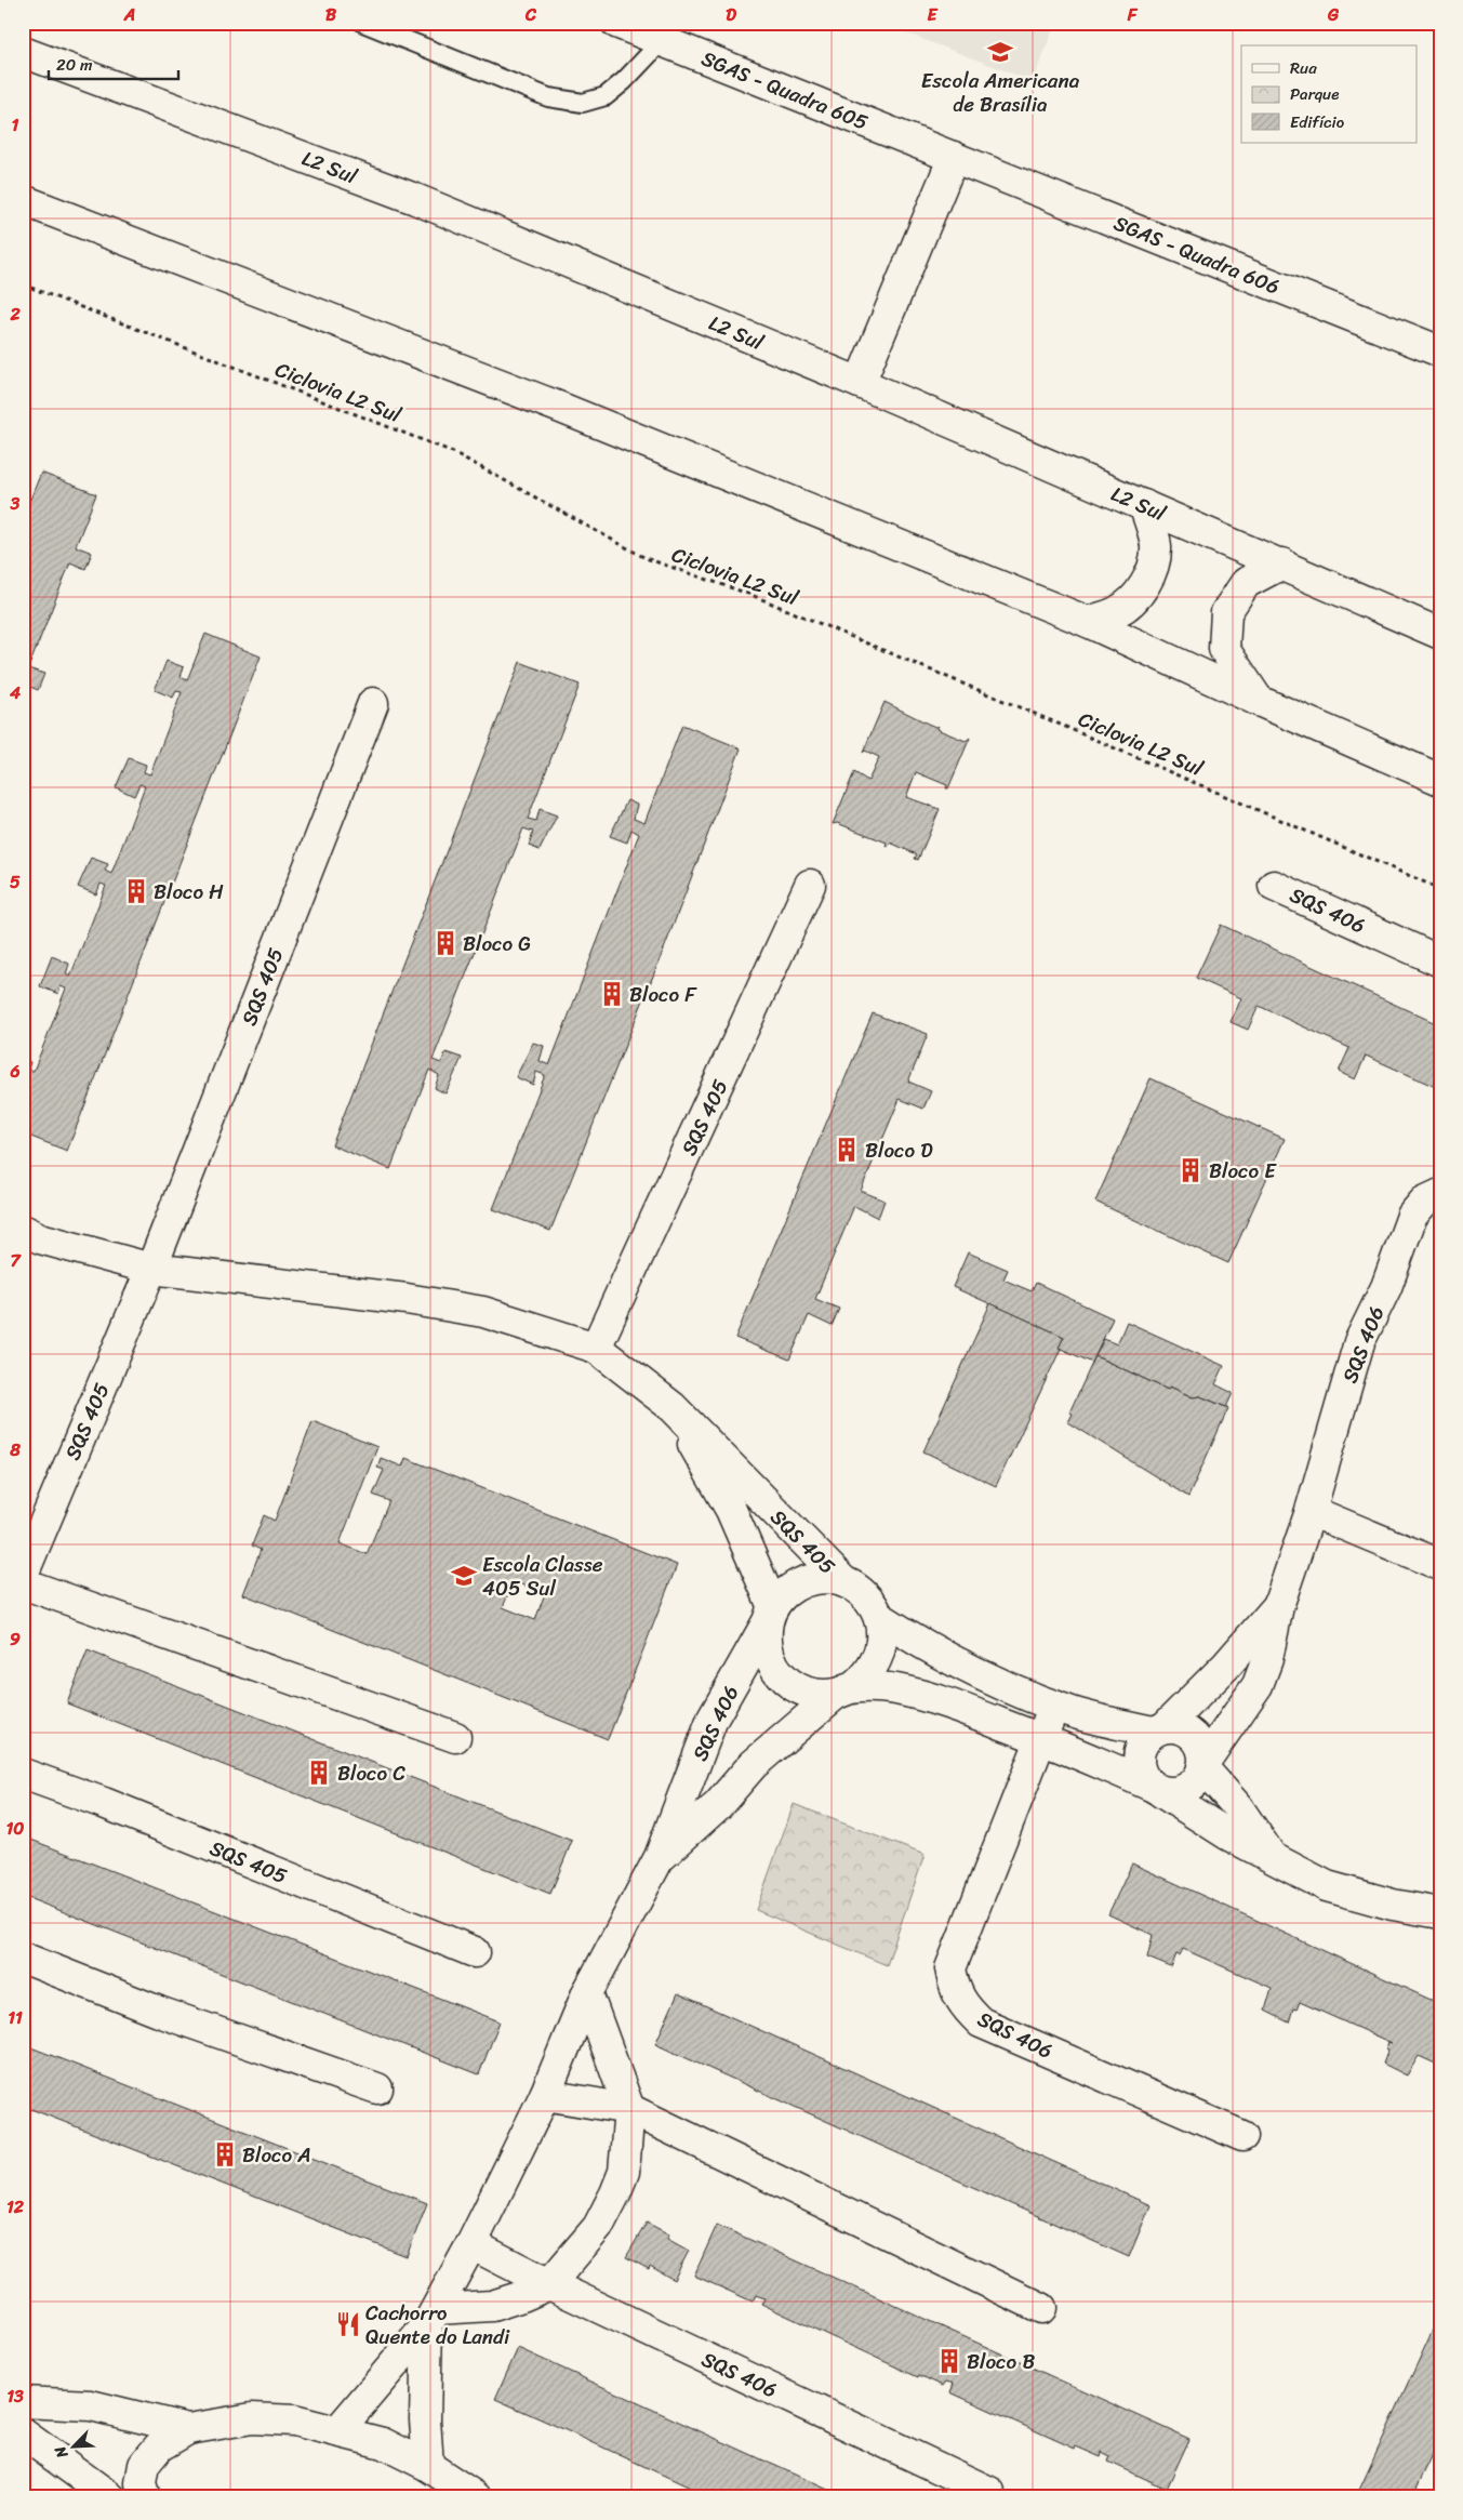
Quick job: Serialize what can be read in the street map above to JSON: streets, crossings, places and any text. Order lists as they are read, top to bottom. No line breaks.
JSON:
{"streets":{"street":["SGAS - Quadra 605","L2 Sul","SGAS - Quadra 606","SQS 406","SQS 405"],"path":["Ciclovia L2 Sul"]},"crossings":[["SGAS - Quadra 605","SGAS - Quadra 606"],["SQS 406","SQS 405"]],"places":{"school or university":["Escola Americana de Brasília","Escola Classe 405 Sul"],"building":["Bloco H","Bloco G","Bloco F","Bloco D","Bloco E","Bloco C","Bloco A","Bloco B"],"restaurant":["Cachorro Quente do Landi"]},"legend":["Rua","Parque","Edifício"],"scale_bar":"20 m","north":"bottom left","grid":{"columns":["A","B","C","D","E","F","G"],"rows":["1","2","3","4","5","6","7","8","9","10","11","12","13"]}}
